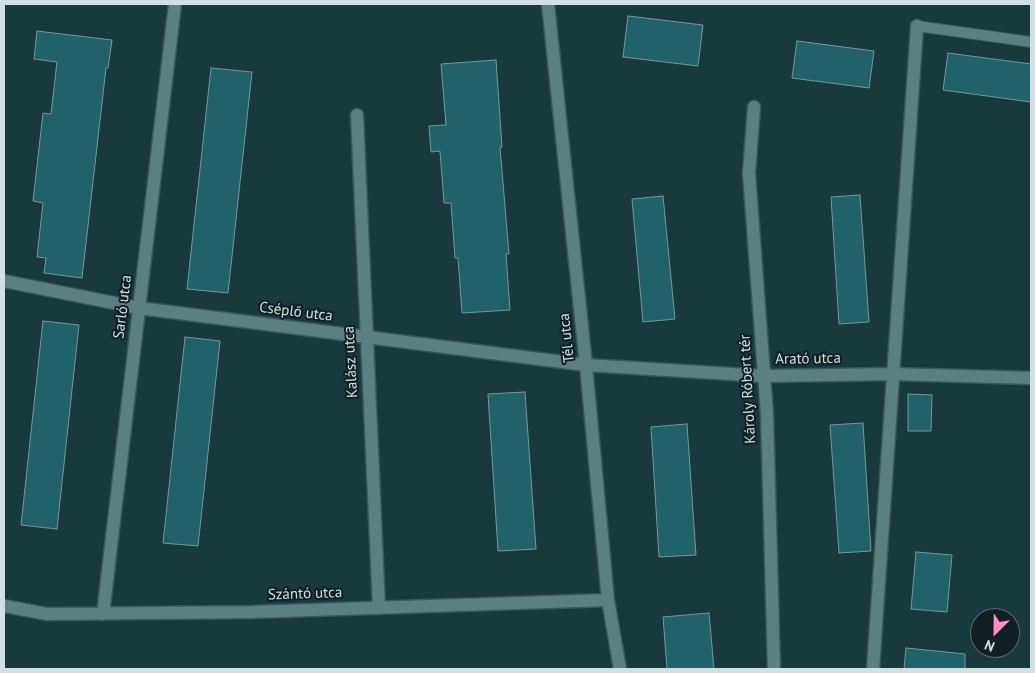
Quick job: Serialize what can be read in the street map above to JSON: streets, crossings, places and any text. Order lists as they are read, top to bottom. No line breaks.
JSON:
{"streets":{"street":["Sarló utca","Cséplő utca","Tél utca","Arató utca","Kalász utca","Károly Róbert tér","Szántó utca"]},"crossings":[["Sarló utca","Cséplő utca"],["Sarló utca","Szántó utca"],["Cséplő utca","Tél utca"],["Cséplő utca","Arató utca"],["Cséplő utca","Kalász utca"],["Tél utca","Arató utca"],["Tél utca","Szántó utca"],["Arató utca","Károly Róbert tér"],["Kalász utca","Szántó utca"]],"north":"bottom left"}
